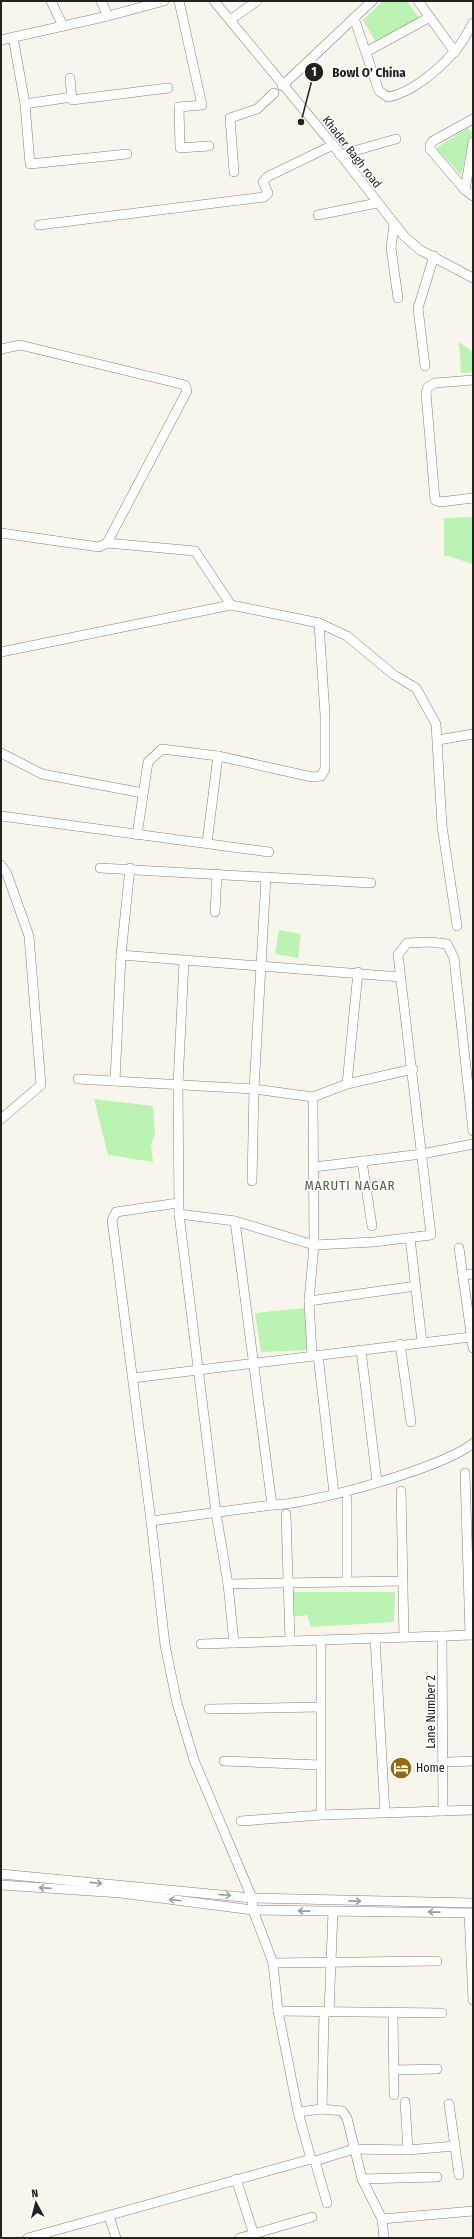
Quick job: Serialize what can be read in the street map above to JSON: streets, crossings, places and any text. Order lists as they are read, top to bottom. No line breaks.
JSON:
{"streets":{"street":["Khader Bagh road","Lane Number 2"]},"districts":["MARUTI NAGAR"],"places":{"other":["Bowl O' China"],"hotel":["Home"]},"north":"top"}
